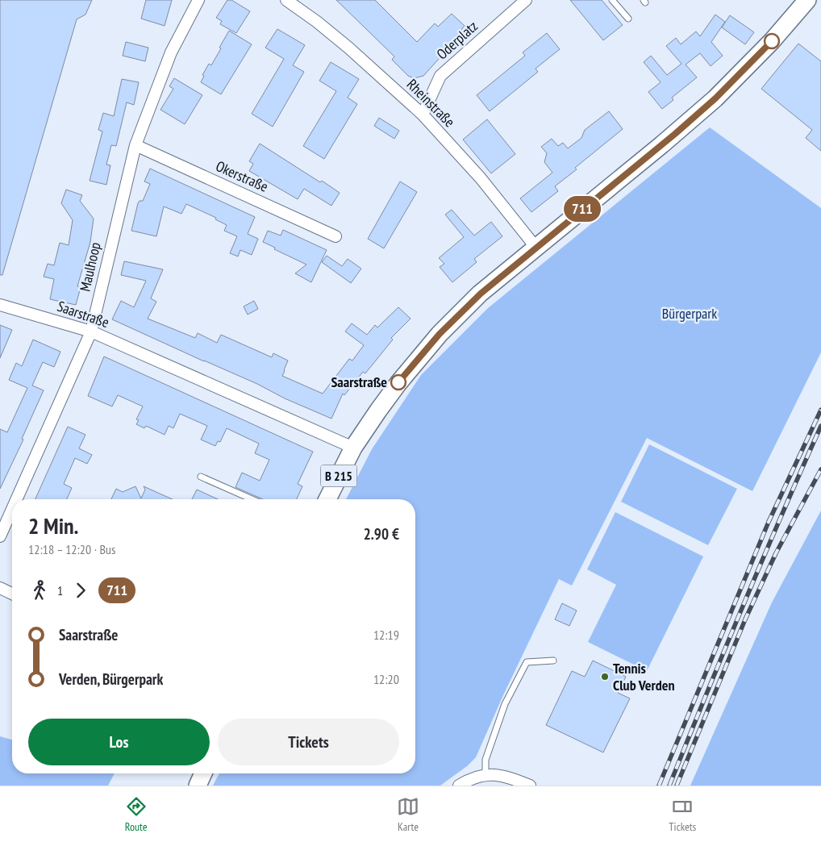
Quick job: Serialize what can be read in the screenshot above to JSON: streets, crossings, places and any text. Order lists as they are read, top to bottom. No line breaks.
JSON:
{"streets":{"main road":["B 215"],"street":["Oderplatz","Rheinstraße","Okerstraße","Maulhoop","Saarstraße"]},"crossings":[["Oderplatz","Rheinstraße"],["Rheinstraße","B 215"],["Okerstraße","Maulhoop"],["Maulhoop","Saarstraße"],["Saarstraße","B 215"]],"parks":["Bürgerpark"],"places":["Saarstraße","Tennis Club Verden"],"lines":["bus line 711"],"page":{"on_map":"711","heading":["2 Min.","12:18 – 12:20 · Bus","2.90 €"],"legs":["1","711"],"list":[{"name":"Saarstraße","value":"12:19"},{"name":"Verden, Bürgerpark","value":"12:20"}],"buttons":["Los","Tickets"],"tabs":["Route","Karte","Tickets"]}}
